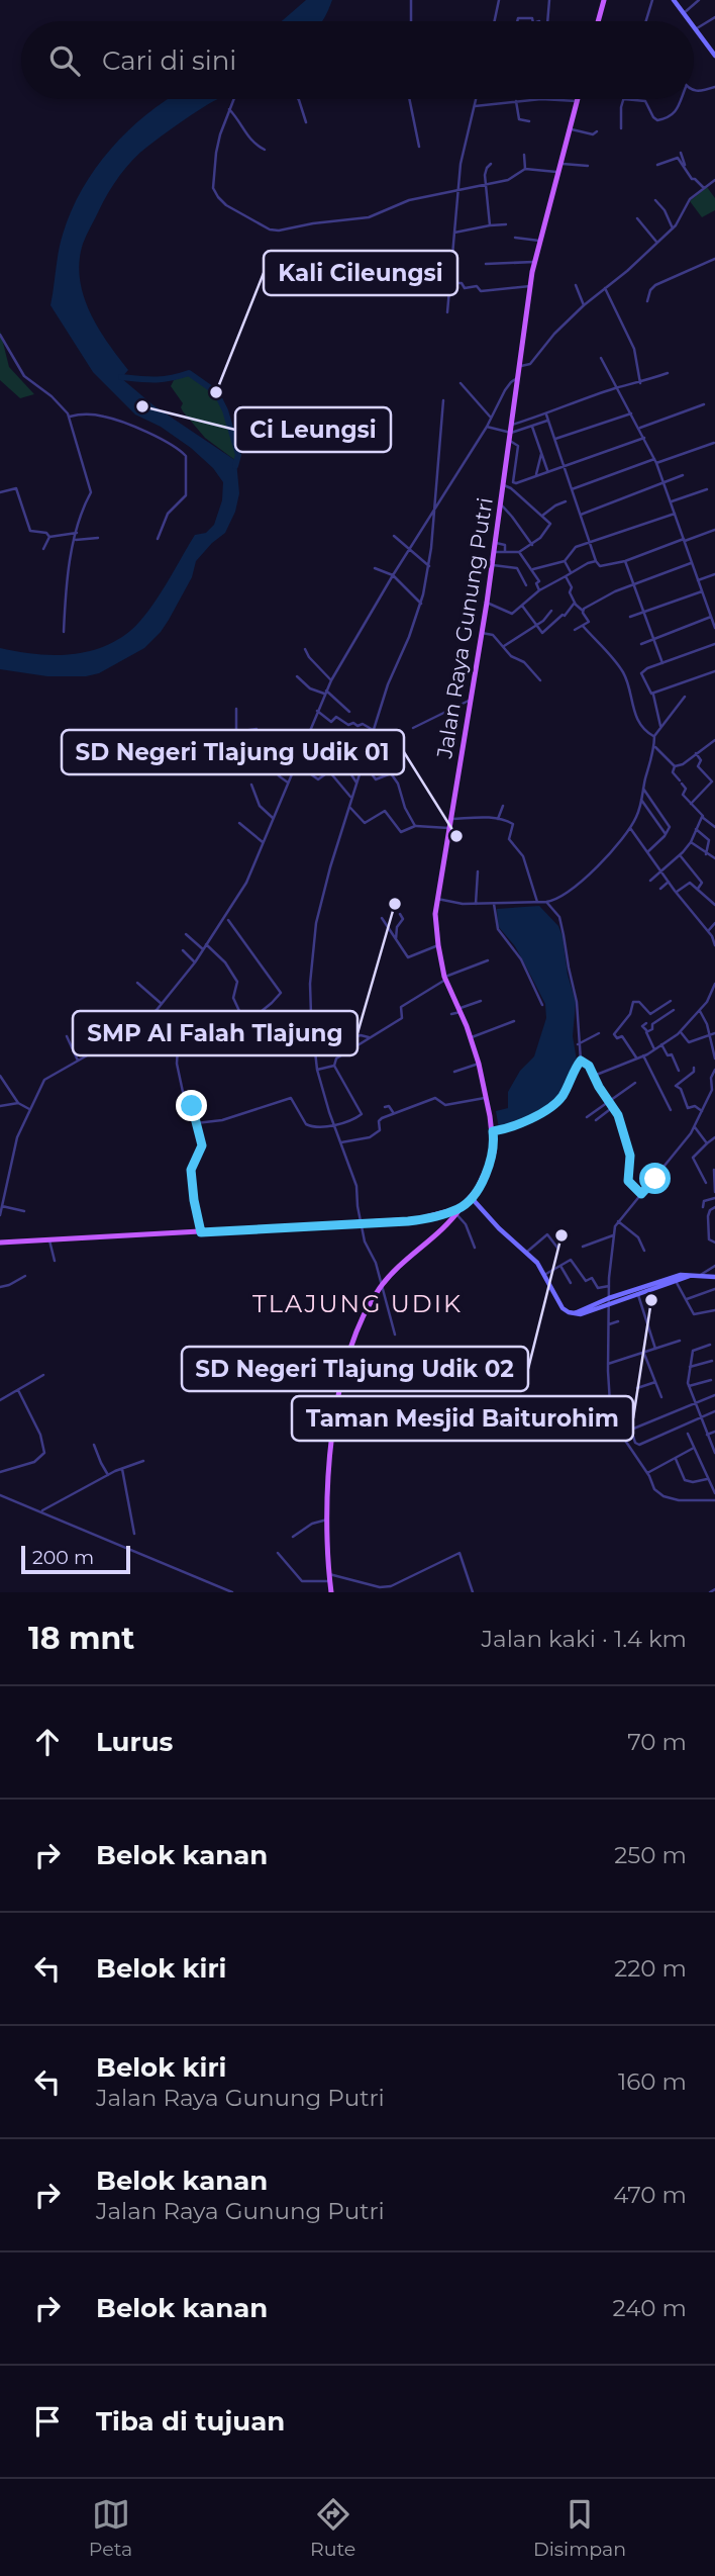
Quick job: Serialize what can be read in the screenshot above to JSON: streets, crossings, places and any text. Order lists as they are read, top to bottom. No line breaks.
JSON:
{"streets":{"main road":["Jalan Raya Gunung Putri"]},"districts":["TLAJUNG UDIK"],"places":["Kali Cileungsi","Ci Leungsi","SD Negeri Tlajung Udik 01","SMP Al Falah Tlajung","SD Negeri Tlajung Udik 02","Taman Mesjid Baiturohim"],"scale_bar":"200 m","page":{"search":"Cari di sini","scale":"200 m","heading":["18 mnt","Jalan kaki · 1.4 km"],"list":[["Lurus","70 m"],["Belok kanan","250 m"],["Belok kiri","220 m"],["Belok kiri","Jalan Raya Gunung Putri","160 m"],["Belok kanan","Jalan Raya Gunung Putri","470 m"],["Belok kanan","240 m"],"Tiba di tujuan"],"nav":["Peta","Rute","Disimpan"]}}
